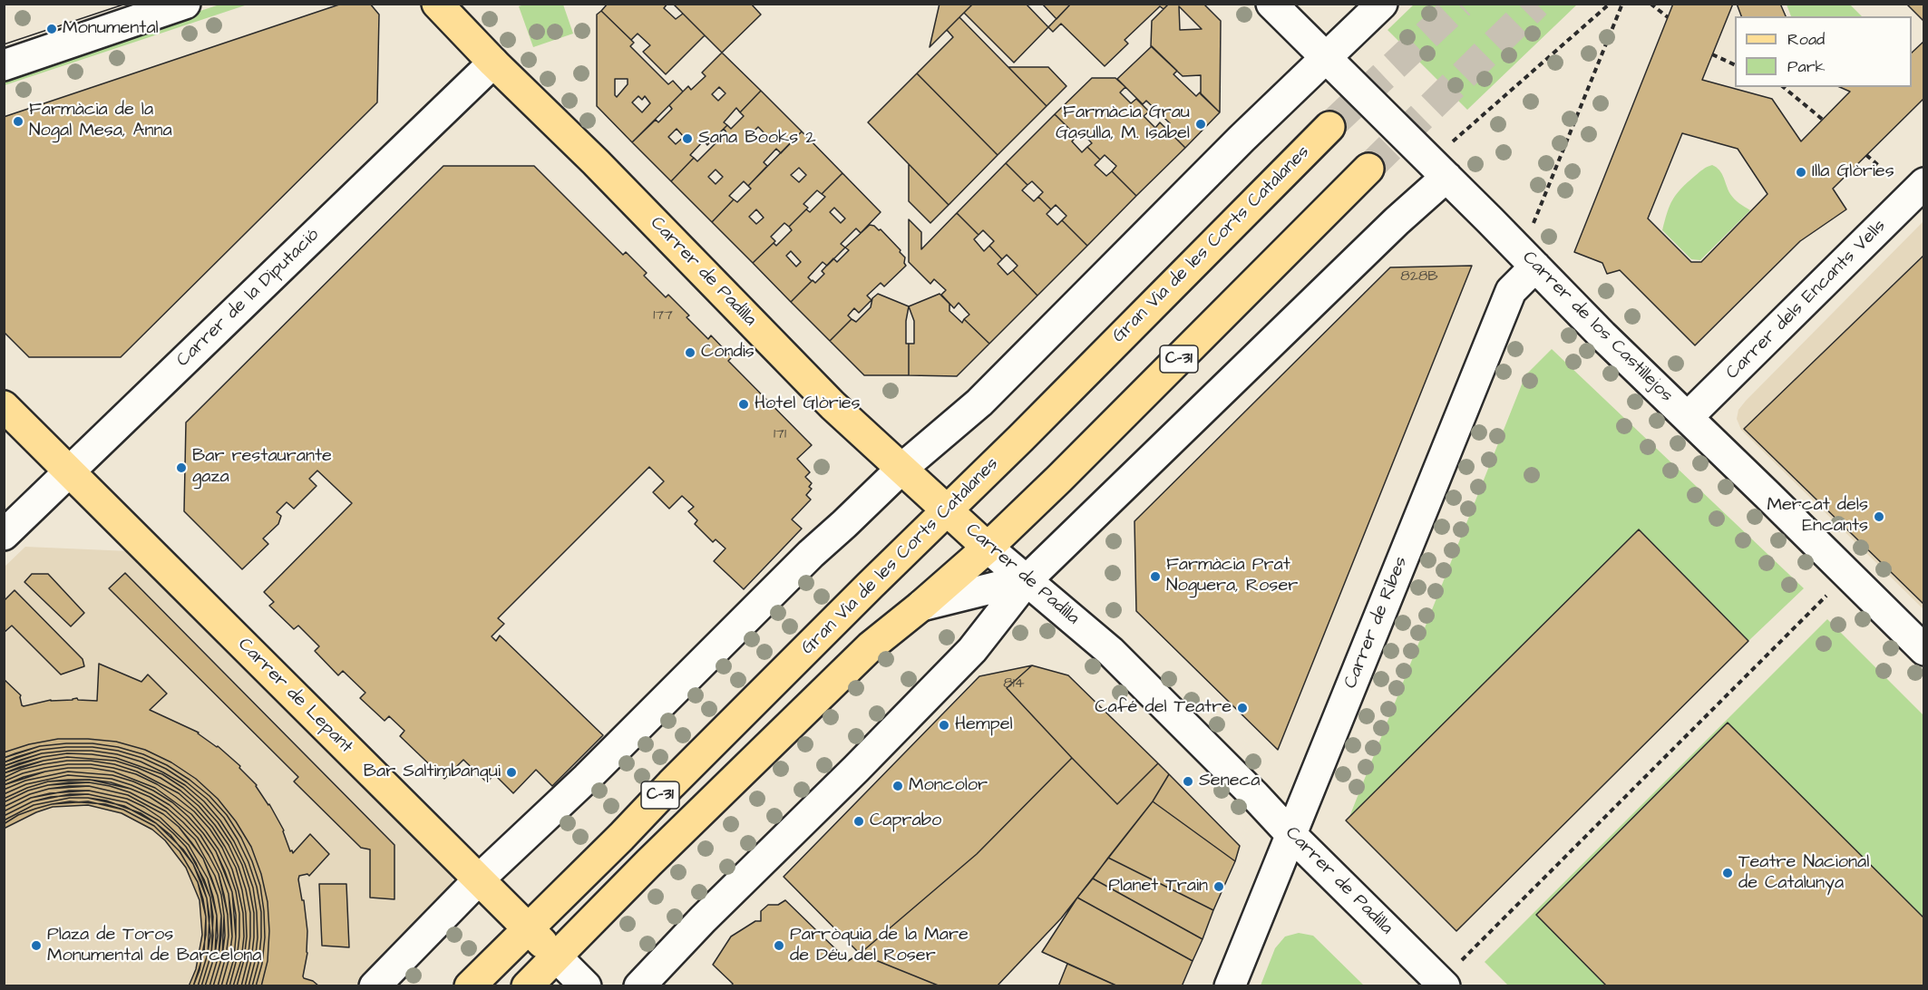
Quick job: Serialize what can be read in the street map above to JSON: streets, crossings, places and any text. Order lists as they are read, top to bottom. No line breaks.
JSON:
{"streets":{"main road":["Gran Via de les Corts Catalanes","Carrer de Padilla","C-31","Carrer de Lepant"],"street":["Carrer de la Diputació","Carrer dels Encants Vells","Carrer de los Castillejos","Carrer de Ribes"]},"crossings":[["Gran Via de les Corts Catalanes","Carrer de Padilla"],["Gran Via de les Corts Catalanes","Carrer de Lepant"],["Carrer de Padilla","Carrer de la Diputació"],["Carrer de Padilla","C-31"],["Carrer de Padilla","Carrer de Ribes"],["Carrer de la Diputació","Carrer de Lepant"],["Carrer dels Encants Vells","Carrer de los Castillejos"],["Carrer de los Castillejos","Carrer de Ribes"],["C-31","Carrer de Lepant"]],"places":["Monumental","Farmàcia de la Nogal Mesa, Anna","Farmàcia Grau Gasulla, M. Isabel","Sana Books 2","Illa Glòries","Condis","Hotel Glòries","Bar restaurante gaza","Mercat dels Encants","Farmàcia Prat Noguera, Roser","Café del Teatre","Hempel","Bar Saltimbanqui","Seneca","Moncolor","Caprabo","Teatre Nacional de Catalunya","Planet Train","Plaza de Toros Monumental de Barcelona","Parròquia de la Mare de Déu del Roser"],"house_numbers":["828B","177","171","814"],"legend":["Road","Park"]}
